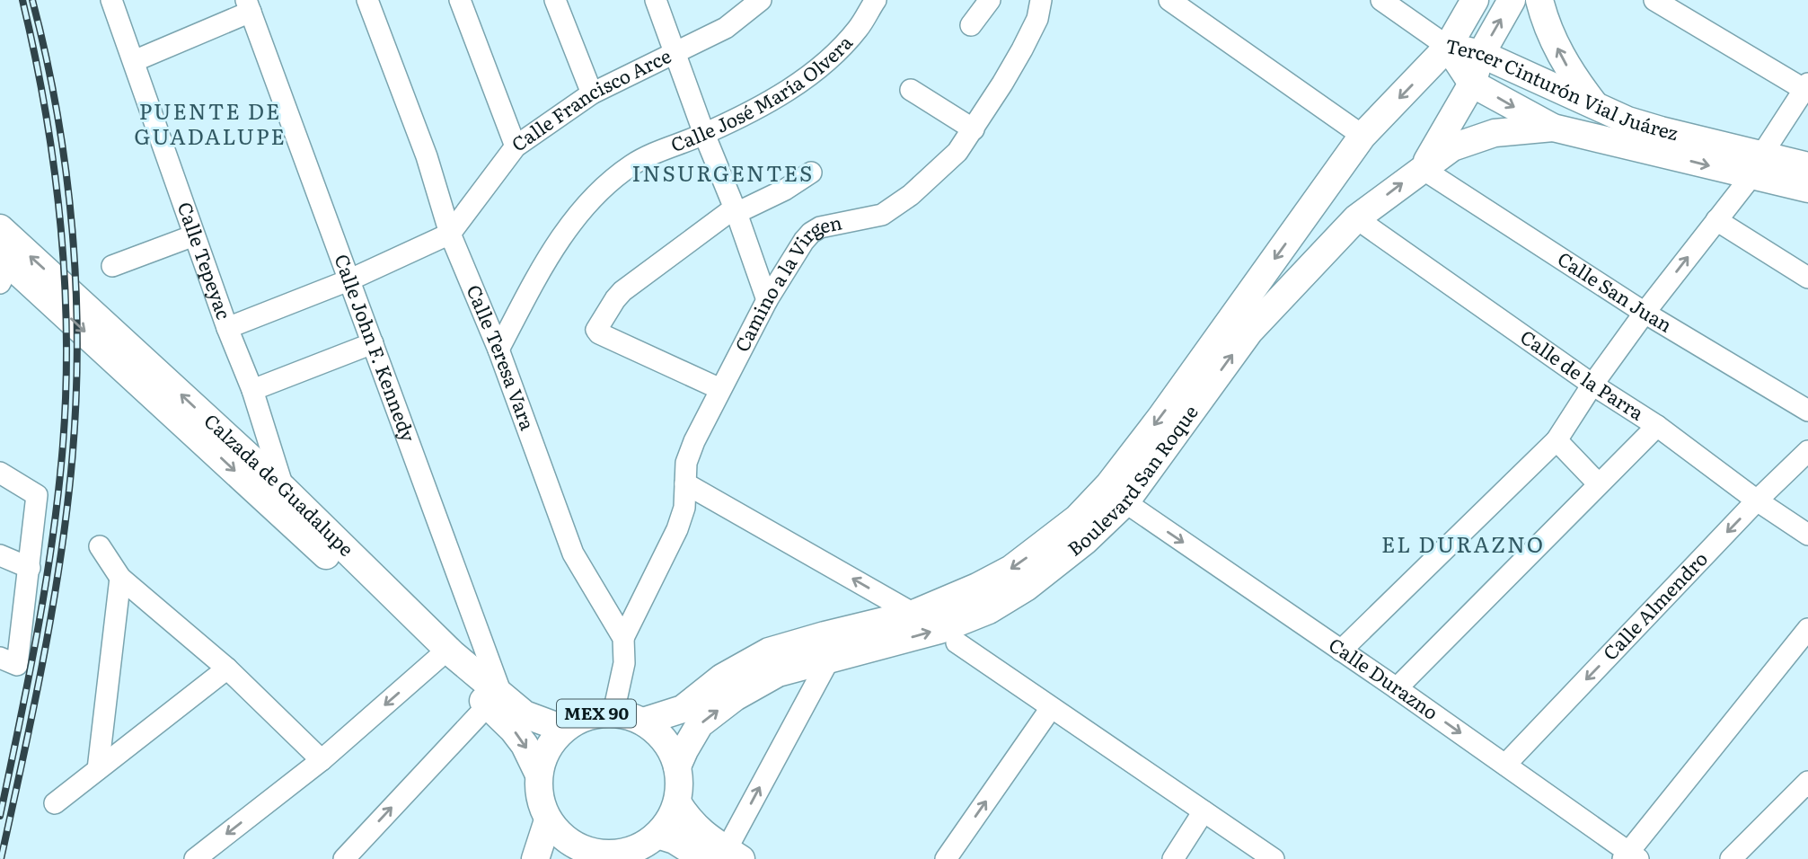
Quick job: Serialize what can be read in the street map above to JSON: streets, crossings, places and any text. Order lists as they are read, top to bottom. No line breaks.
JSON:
{"streets":{"main road":["Tercer Cinturón Vial Juárez","Boulevard San Roque","Calzada de Guadalupe","MEX 90"],"street":["Calle José María Olvera","Calle Francisco Arce","Calle Tepeyac","Camino a la Virgen","Calle San Juan","Calle John F. Kennedy","Calle Teresa Vara","Calle de la Parra","Calle Almendro","Calle Durazno"]},"crossings":[["Calle José María Olvera","Calle Teresa Vara"],["Tercer Cinturón Vial Juárez","Boulevard San Roque"],["Calle Francisco Arce","Calle Teresa Vara"],["Calle Tepeyac","Calzada de Guadalupe"],["Camino a la Virgen","Calle Teresa Vara"],["Calle San Juan","Boulevard San Roque"],["Calle John F. Kennedy","Calzada de Guadalupe"],["Calle de la Parra","Boulevard San Roque"],["Calle de la Parra","Calle Almendro"],["Boulevard San Roque","Calzada de Guadalupe"],["Boulevard San Roque","Calle Durazno"],["Boulevard San Roque","MEX 90"],["Calzada de Guadalupe","MEX 90"],["Calle Almendro","Calle Durazno"]],"one_way":["Calle Durazno"],"districts":["PUENTE DE GUADALUPE","INSURGENTES","EL DURAZNO"]}
